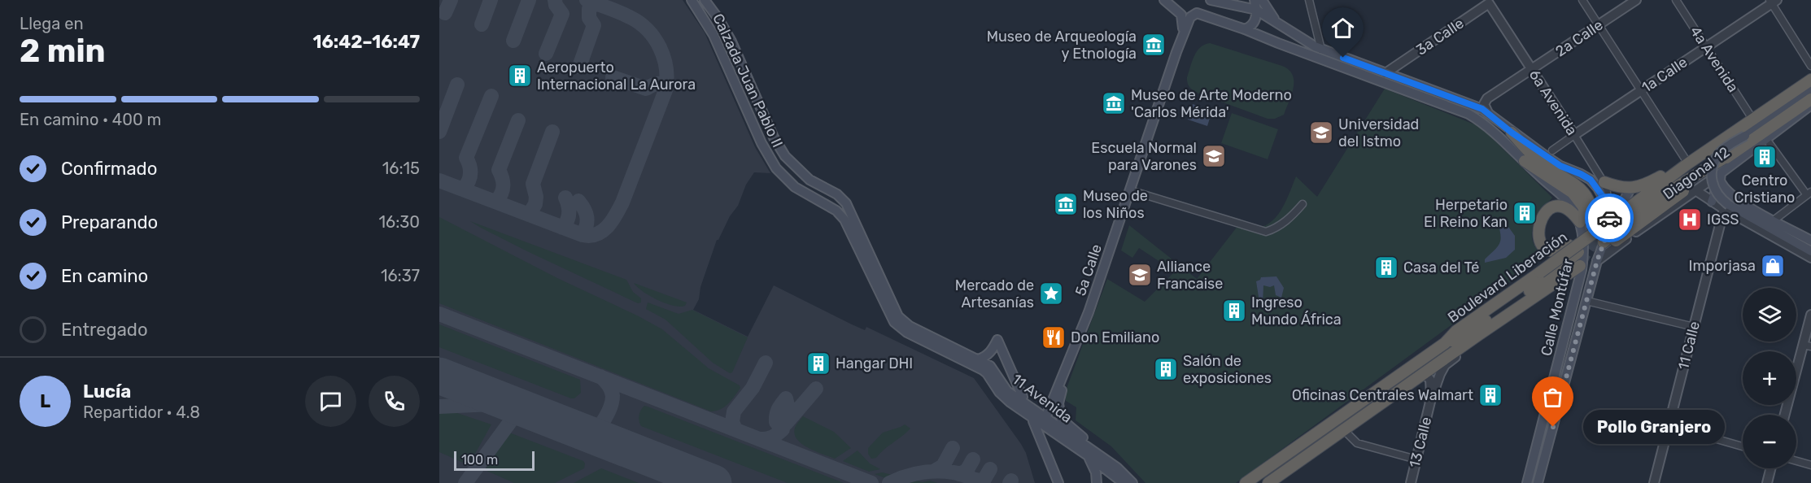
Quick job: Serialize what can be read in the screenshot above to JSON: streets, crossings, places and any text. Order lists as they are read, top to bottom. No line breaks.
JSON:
{"streets":{"highway":["Boulevard Liberación"],"main road":["Calzada Juan Pablo II","Diagonal 12","5a Calle","Calle Montúfar","11 Avenida"],"street":["3a Calle","2a Calle","4a Avenida","1a Calle","6a Avenida","11 Calle","13 Calle"]},"crossings":[["3a Calle","6a Avenida"],["2a Calle","6a Avenida"],["4a Avenida","1a Calle"],["4a Avenida","Boulevard Liberación"],["1a Calle","6a Avenida"],["Calzada Juan Pablo II","11 Avenida"],["6a Avenida","Calle Montúfar"],["Diagonal 12","Calle Montúfar"],["Boulevard Liberación","13 Calle"]],"places":{"museum":["Museo de Arqueología y Etnología","Museo de Arte Moderno 'Carlos Mérida'","Museo de los Niños"],"building":["Aeropuerto Internacional La Aurora","Centro Cristiano","Herpetario El Reino Kan","Casa del Té","Ingreso Mundo África","Hangar DHl","Salón de exposiciones","Oficinas Centrales Walmart"],"school or university":["Universidad del Istmo","Escuela Normal para Varones","Alliance Francaise"],"hospital":["IGSS"],"shop":["Imporjasa"],"place":["Mercado de Artesanías"],"restaurant":["Don Emiliano"],"other":["Pollo Granjero"]},"scale_bar":"100 m","page":{"heading":["2 min","Llega en","16:42–16:47"],"panel":["Lucía","Repartidor · 4.8"],"bar":"En camino · 400 m","list":[["Confirmado","16:15"],["Preparando","16:30"],["En camino","16:37"],"Entregado"],"map_buttons":["+","−"],"round":"L","bubble":"Pollo Granjero","scale":"100 m"}}
